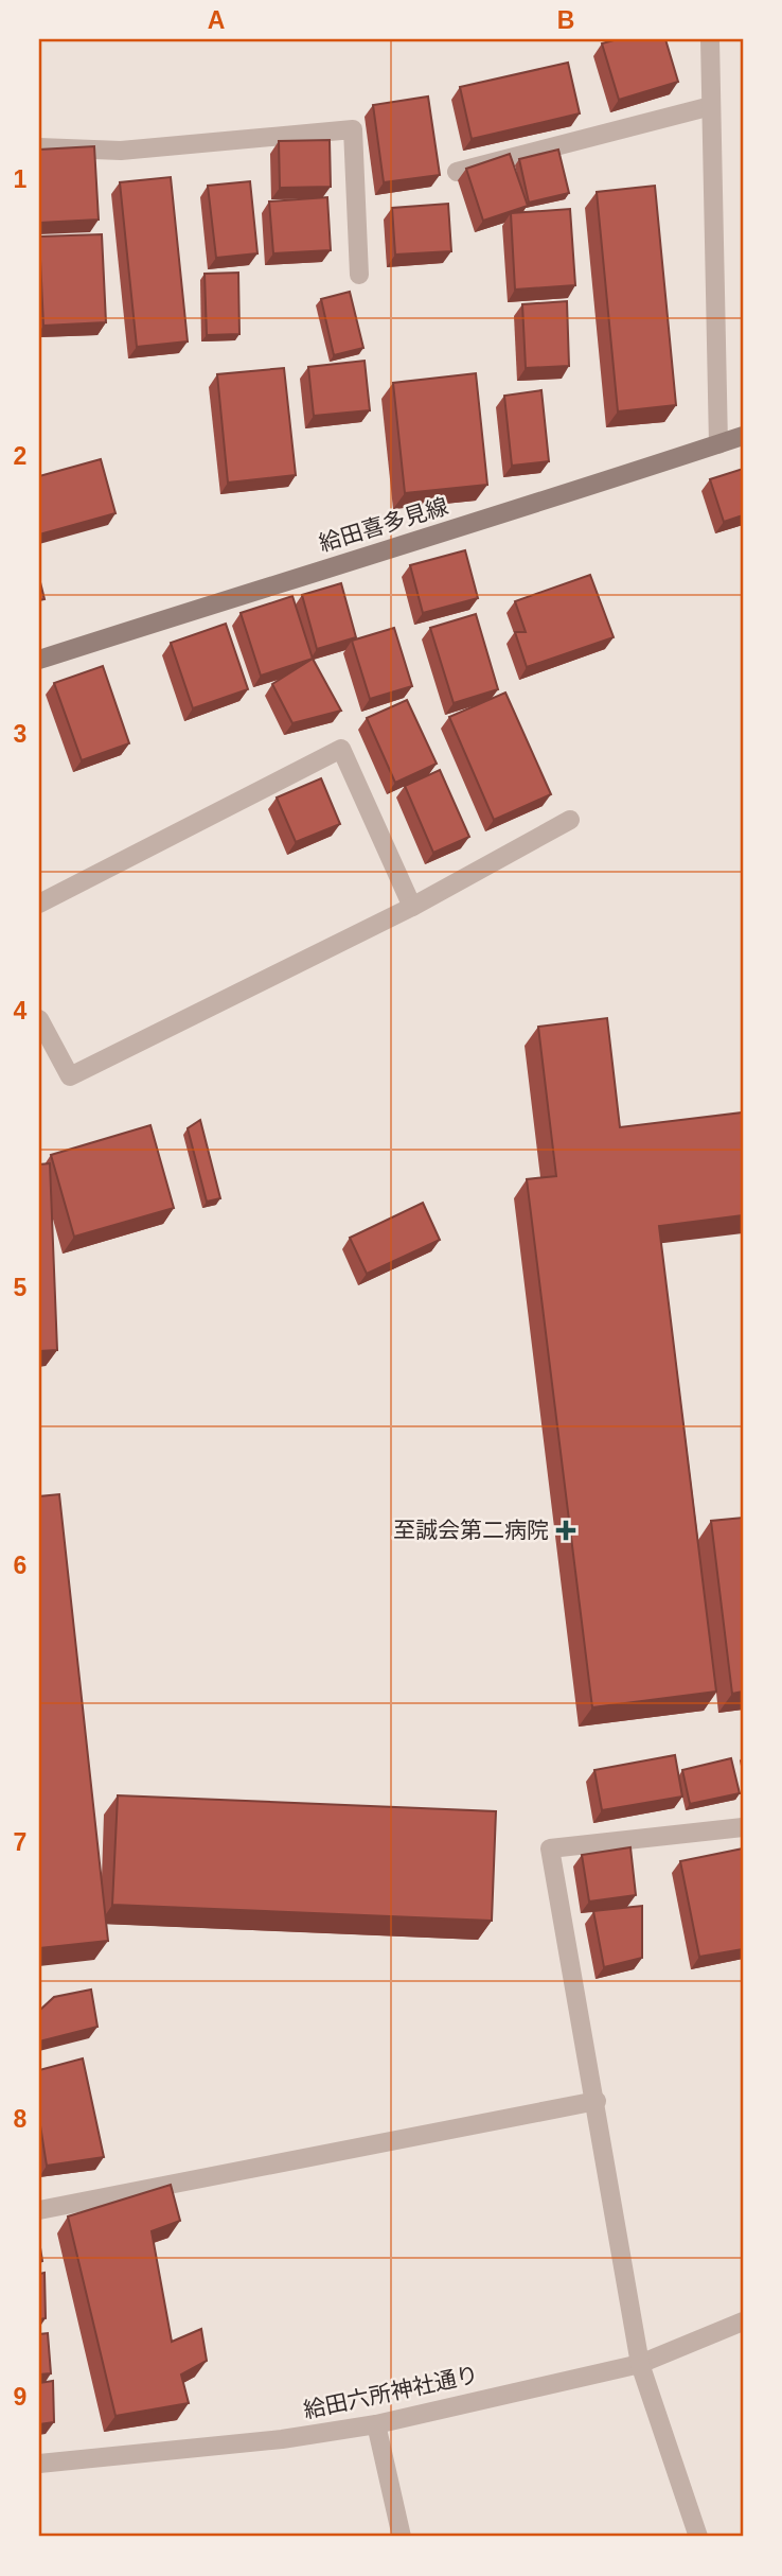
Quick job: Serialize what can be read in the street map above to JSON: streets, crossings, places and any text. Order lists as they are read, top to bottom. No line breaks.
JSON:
{"streets":{"street":["給田喜多見線","給田六所神社通り"]},"places":{"health":["至誠会第二病院"]},"grid":{"columns":["A","B"],"rows":["1","2","3","4","5","6","7","8","9"]}}
